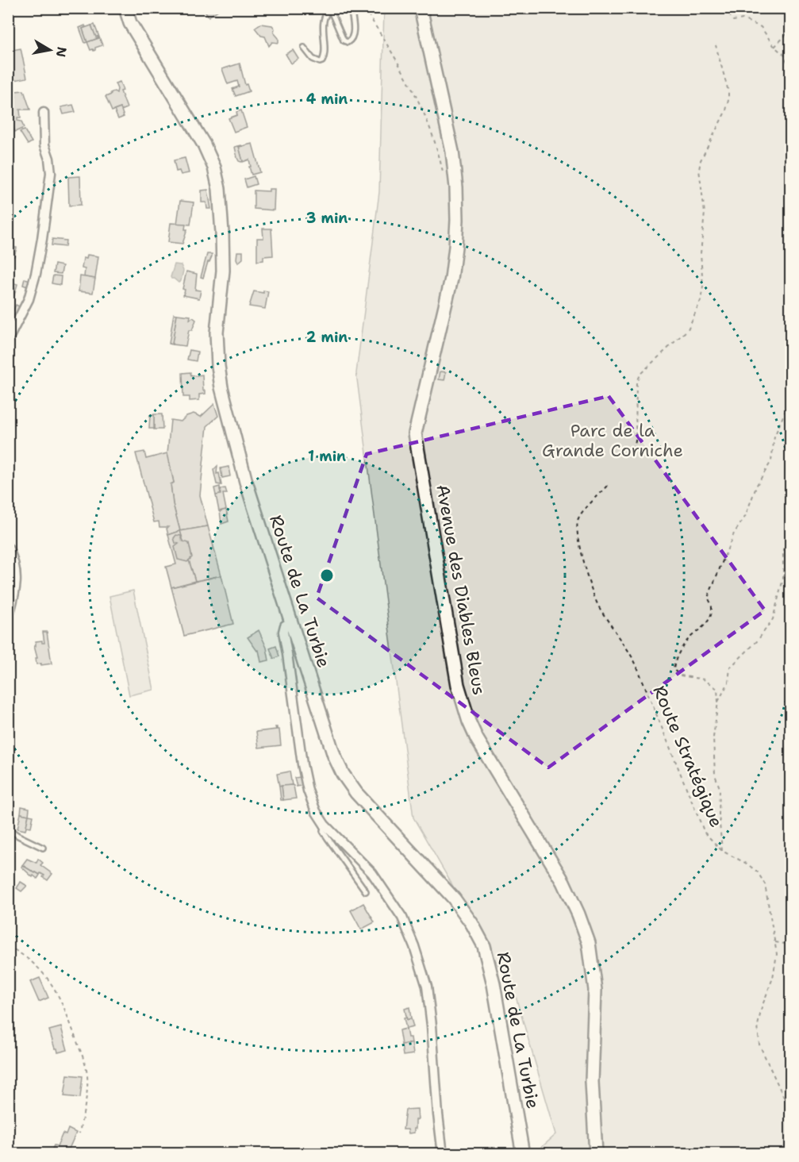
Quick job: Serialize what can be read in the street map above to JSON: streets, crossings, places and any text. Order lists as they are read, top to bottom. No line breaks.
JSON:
{"streets":{"main road":["Avenue des Diables Bleus","Route de La Turbie"],"path":["Route Stratégique"]},"parks":["Parc de la Grande Corniche"],"north":"right","rings":["4 min","3 min","2 min","1 min"]}
